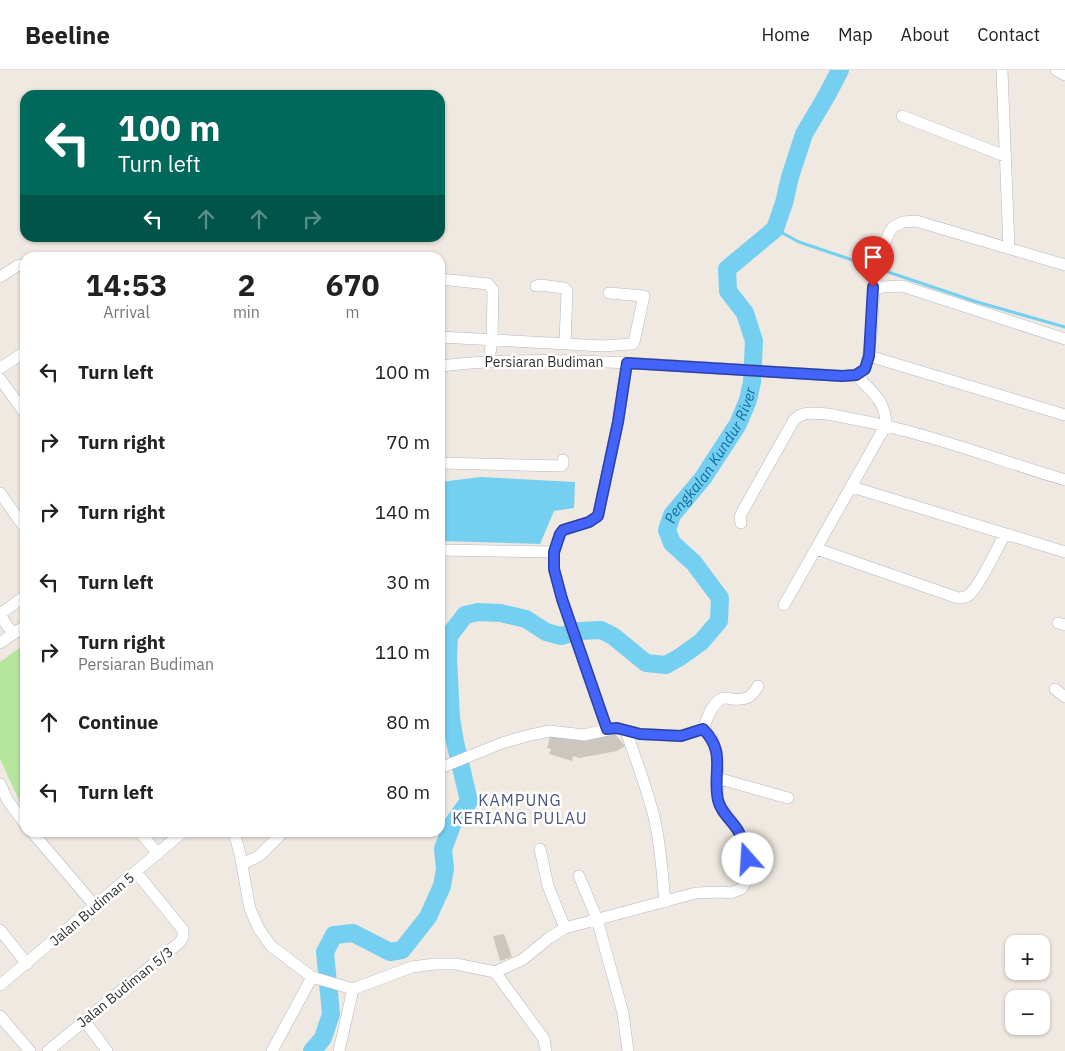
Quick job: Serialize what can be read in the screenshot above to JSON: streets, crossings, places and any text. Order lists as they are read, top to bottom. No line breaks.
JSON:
{"streets":{"street":["Persiaran Budiman","Jalan Budiman 5","Jalan Budiman 5/3"]},"crossings":[["Jalan Budiman 5","Jalan Budiman 5/3"]],"districts":["KAMPUNG KERIANG PULAU"],"water":["Pengkalan Kundur River"],"page":{"header":"Beeline","nav":["Home","Map","About","Contact"],"turn":["100 m","Turn left"],"eta":["14:53","Arrival","2","min","670","m"],"list":[{"name":"Turn left","value":"100 m"},{"name":"Turn right","value":"70 m"},{"name":"Turn right","value":"140 m"},{"name":"Turn left","value":"30 m"},{"name":"Turn right","note":"Persiaran Budiman","value":"110 m"},{"name":"Continue","value":"80 m"},{"name":"Turn left","value":"80 m"}],"map_buttons":["+","−"]}}
